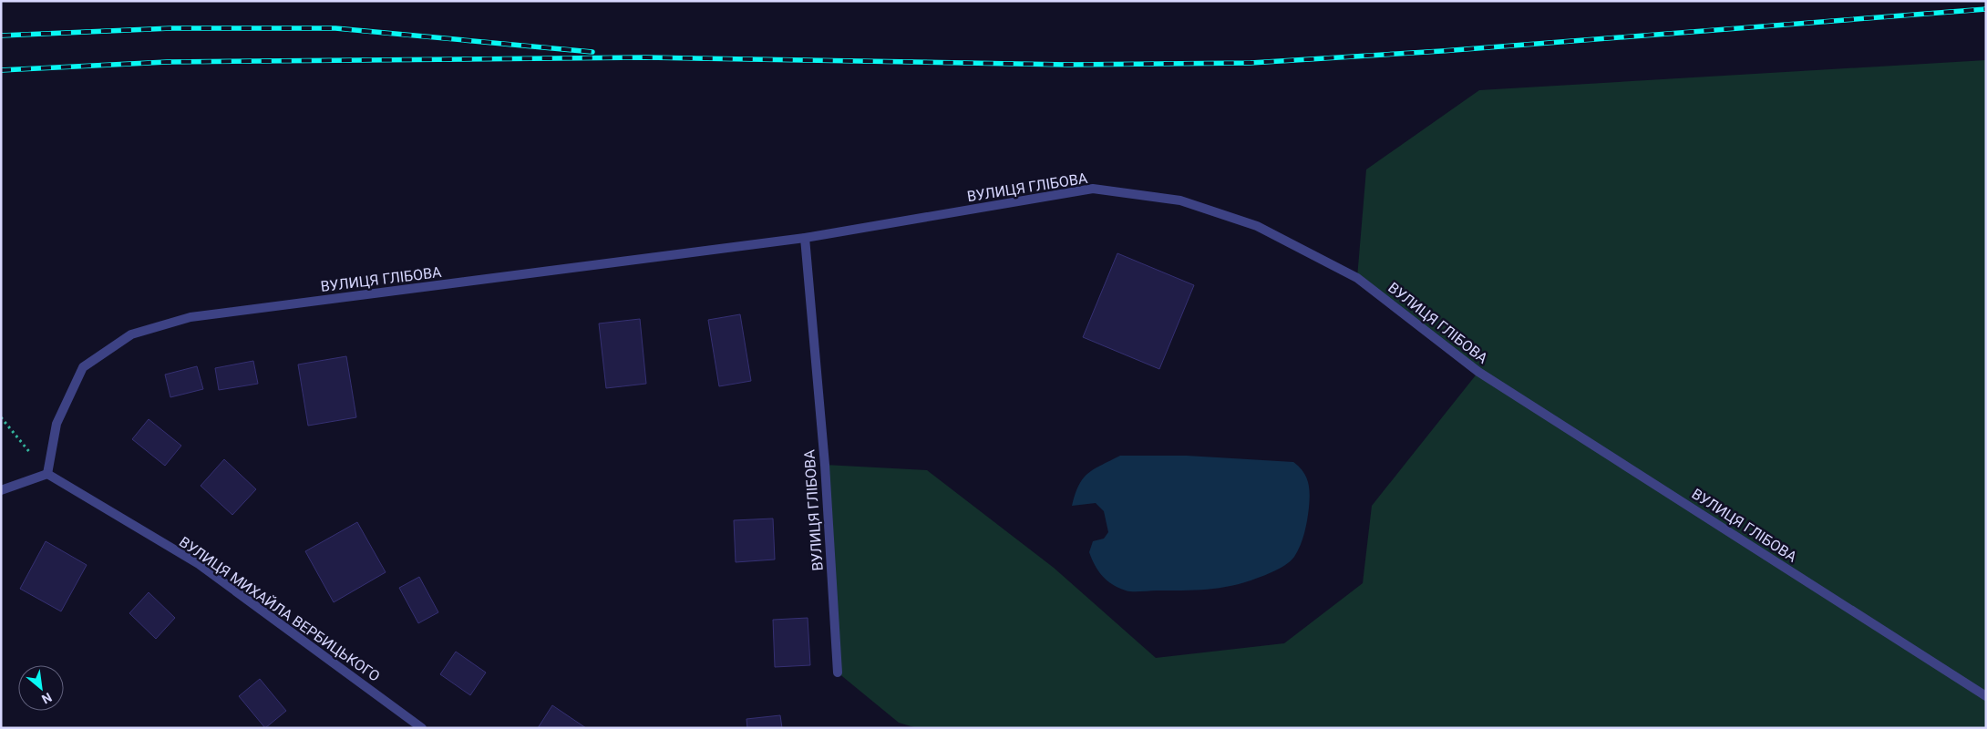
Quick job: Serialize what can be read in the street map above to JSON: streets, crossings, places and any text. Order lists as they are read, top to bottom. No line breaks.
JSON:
{"streets":{"street":["ВУЛИЦЯ ГЛІБОВА","ВУЛИЦЯ МИХАЙЛА ВЕРБИЦЬКОГО"]},"crossings":[["ВУЛИЦЯ ГЛІБОВА","ВУЛИЦЯ МИХАЙЛА ВЕРБИЦЬКОГО"]],"north":"bottom right"}
